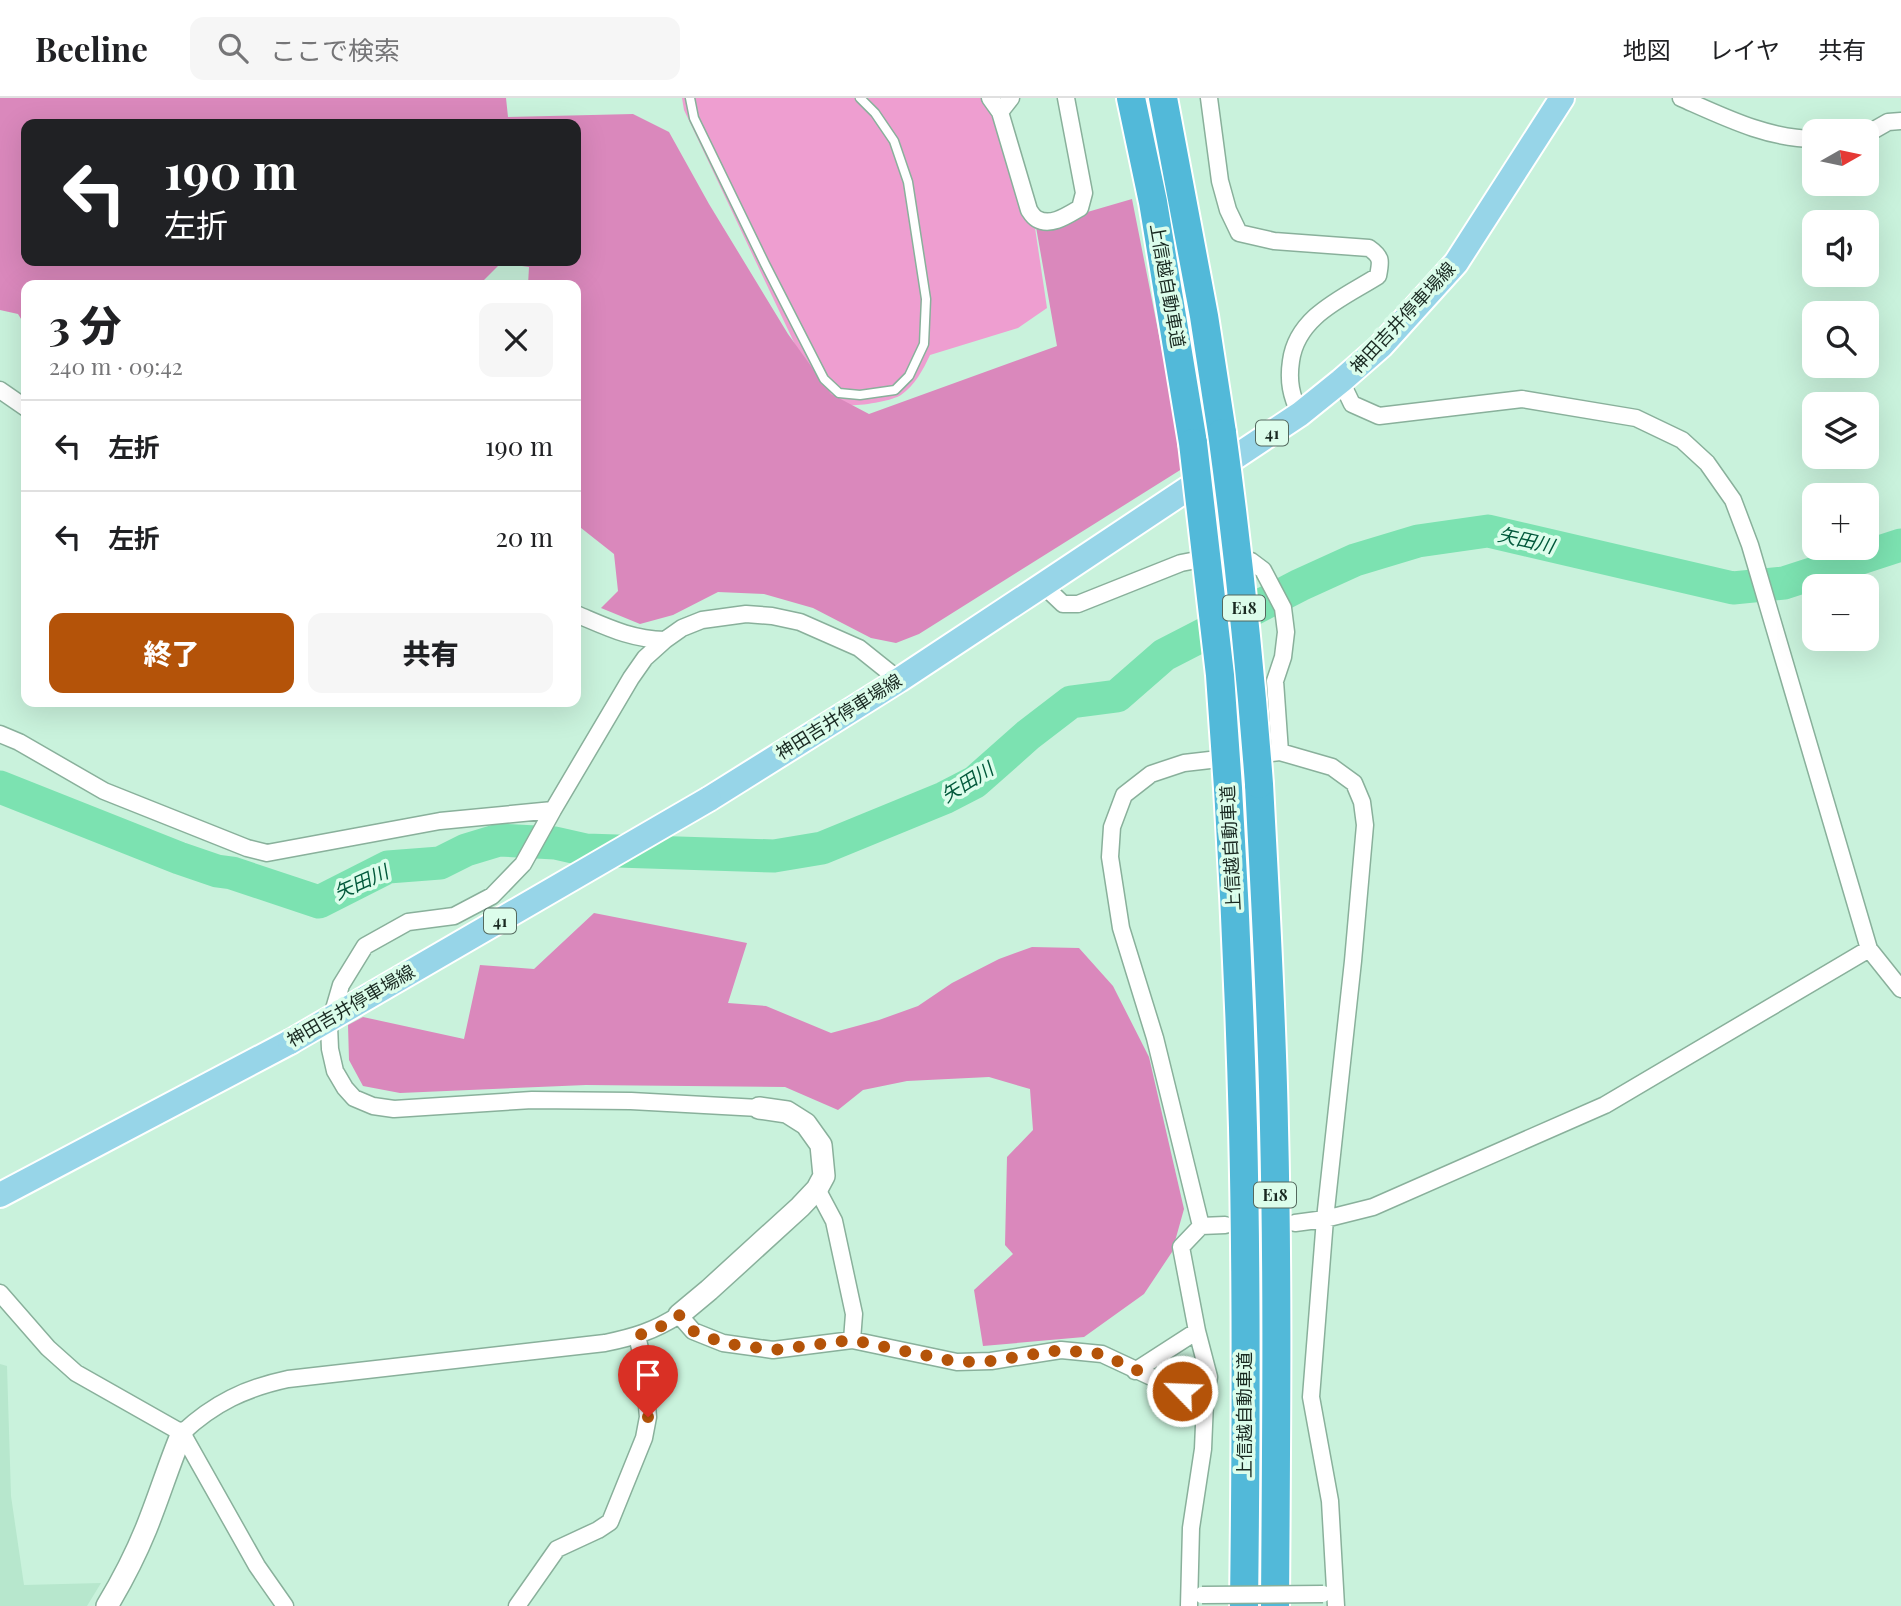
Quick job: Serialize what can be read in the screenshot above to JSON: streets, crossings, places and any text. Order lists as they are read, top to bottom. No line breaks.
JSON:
{"streets":{"highway":["上信越自動車道","E18"],"main road":["神田吉井停車場線","41"]},"water":["矢田川"],"north":"right","page":{"header":"Beeline","search":"ここで検索","nav":["地図","レイヤ","共有"],"map_buttons":["+","−"],"turn":["190 m","左折"],"heading":["3 分","240 m · 09:42"],"list":[{"name":"左折","value":"190 m"},{"name":"左折","value":"20 m"}],"buttons":["終了","共有"]}}
